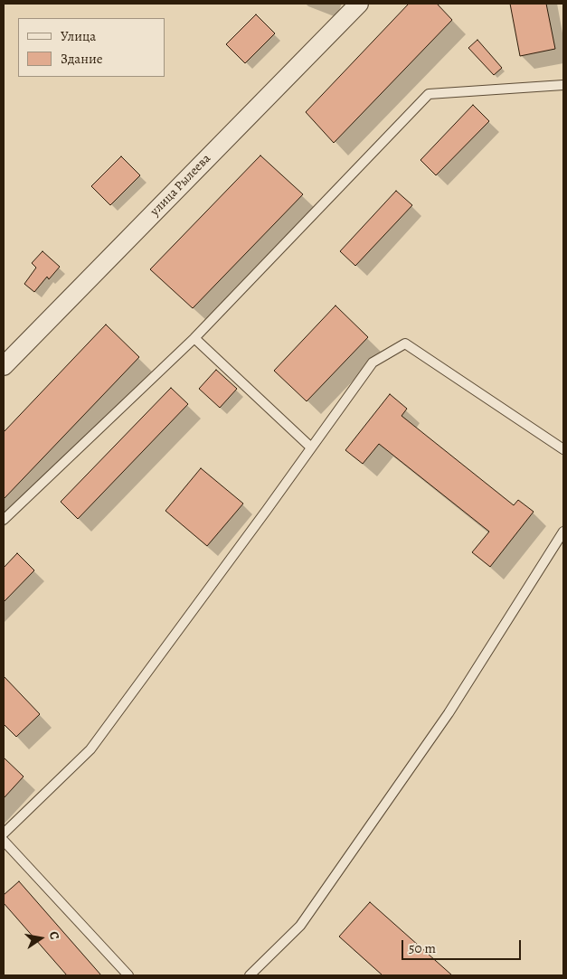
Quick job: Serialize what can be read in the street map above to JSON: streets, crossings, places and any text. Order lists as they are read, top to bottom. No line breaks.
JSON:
{"streets":{"street":["улица Рылеева"]},"legend":["Улица","Здание"],"scale_bar":"50 m","north":"right"}
